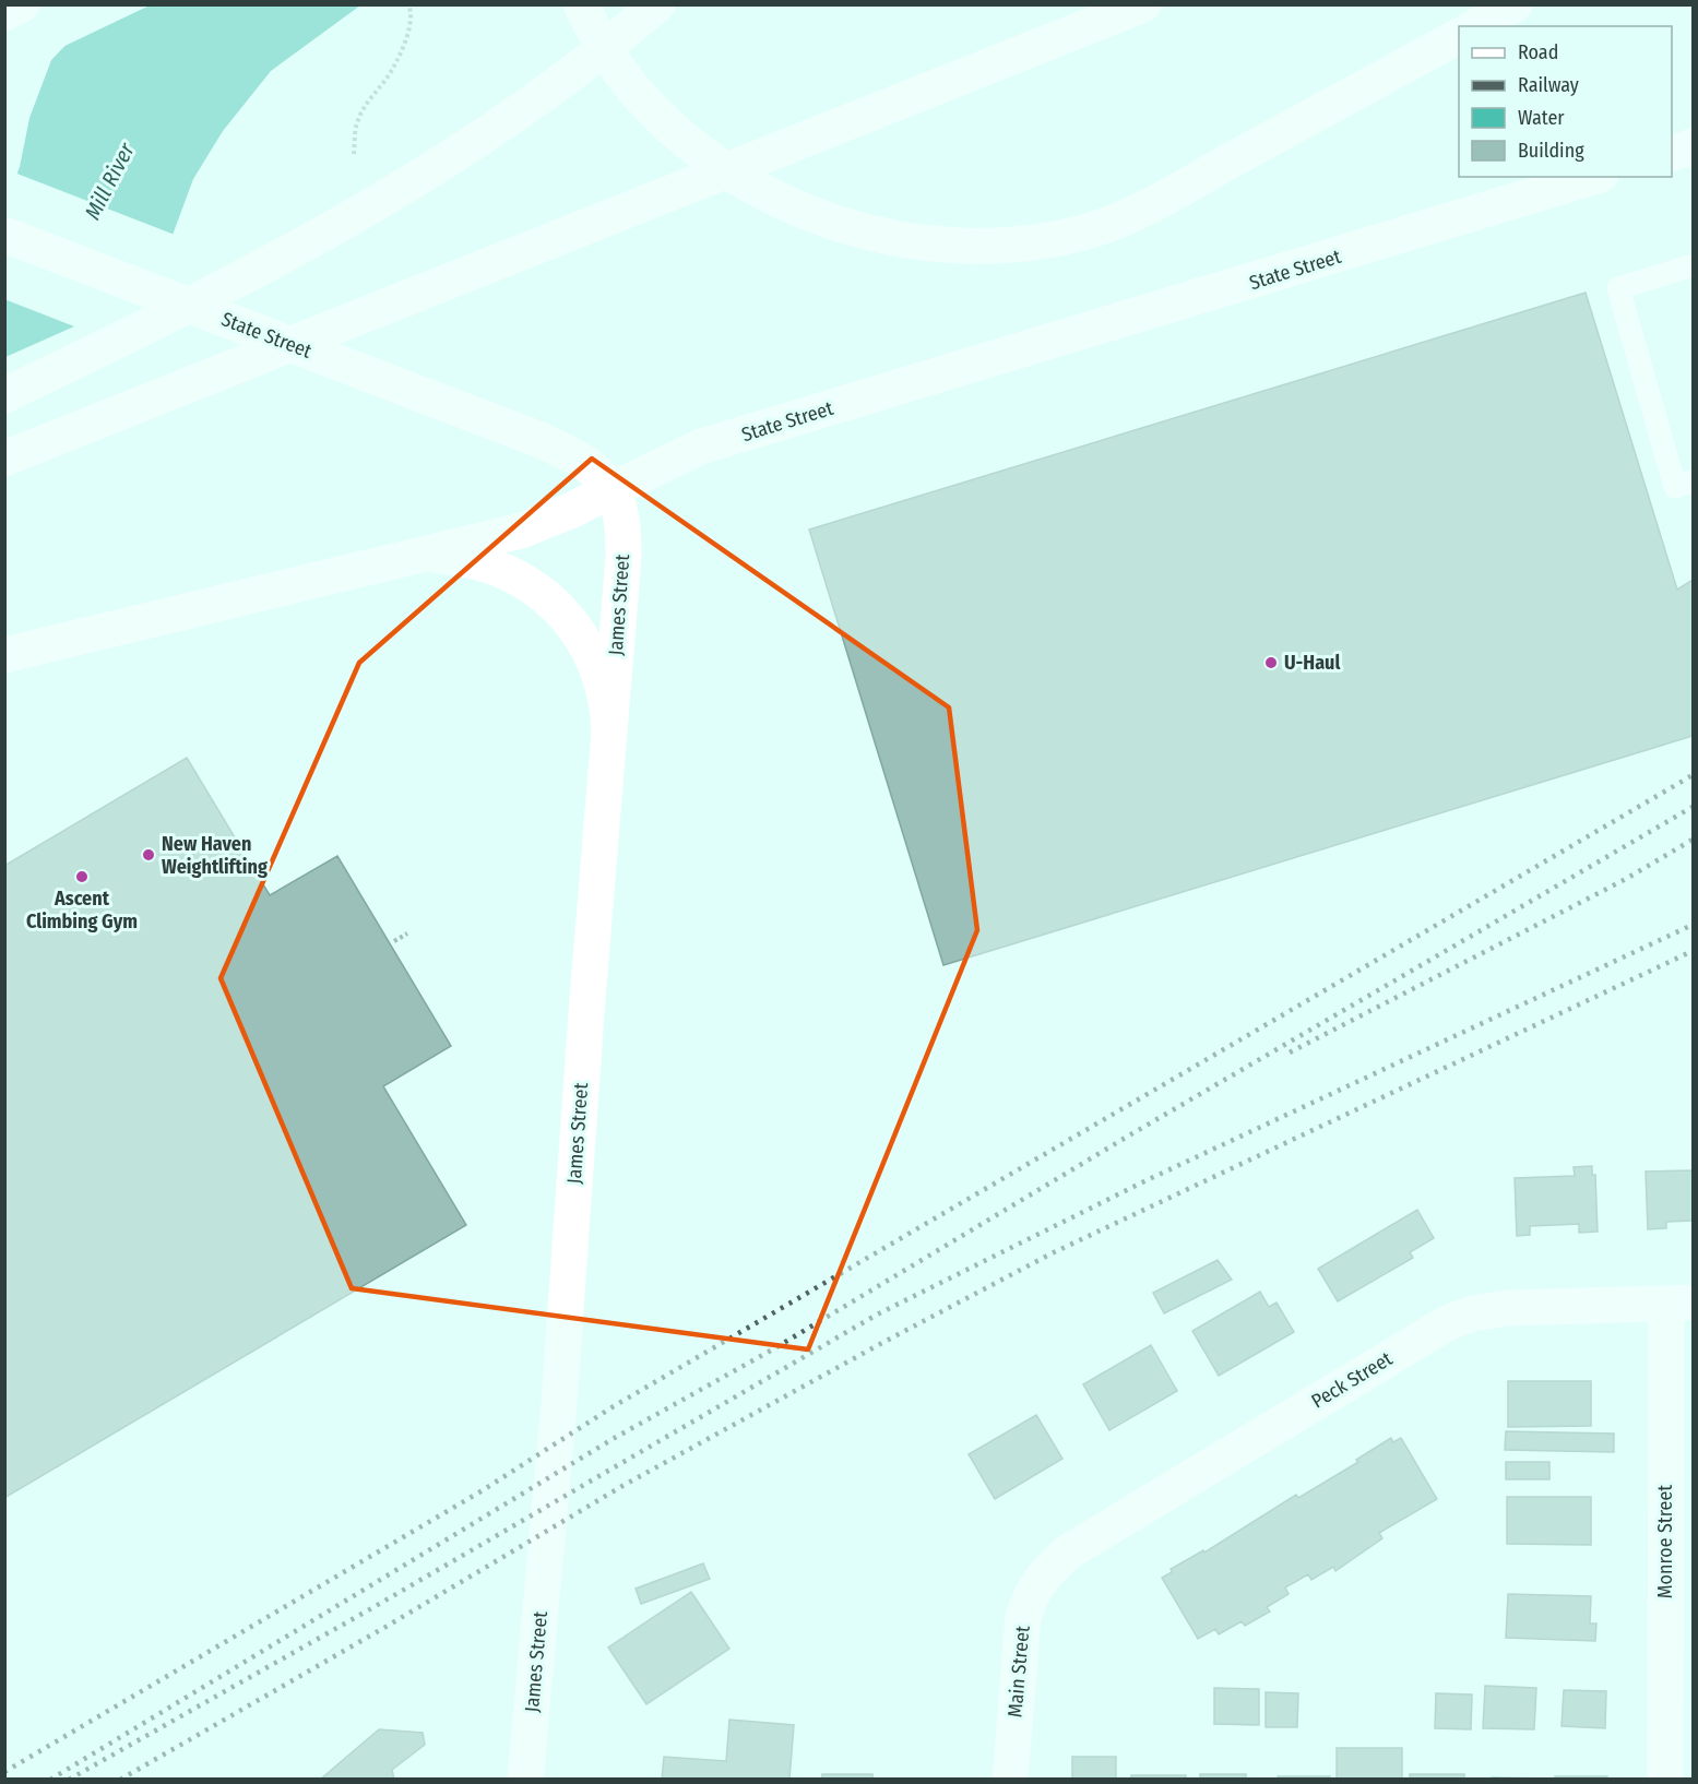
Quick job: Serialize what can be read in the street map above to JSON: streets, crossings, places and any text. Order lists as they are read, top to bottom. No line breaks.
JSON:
{"streets":{"main road":["State Street","James Street","Peck Street","Monroe Street","Main Street"]},"crossings":[["State Street","James Street"],["Peck Street","Monroe Street"],["Peck Street","Main Street"]],"water":["Mill River"],"places":["U-Haul","New Haven Weightlifting","Ascent Climbing Gym"],"legend":["Road","Railway","Water","Building"]}
